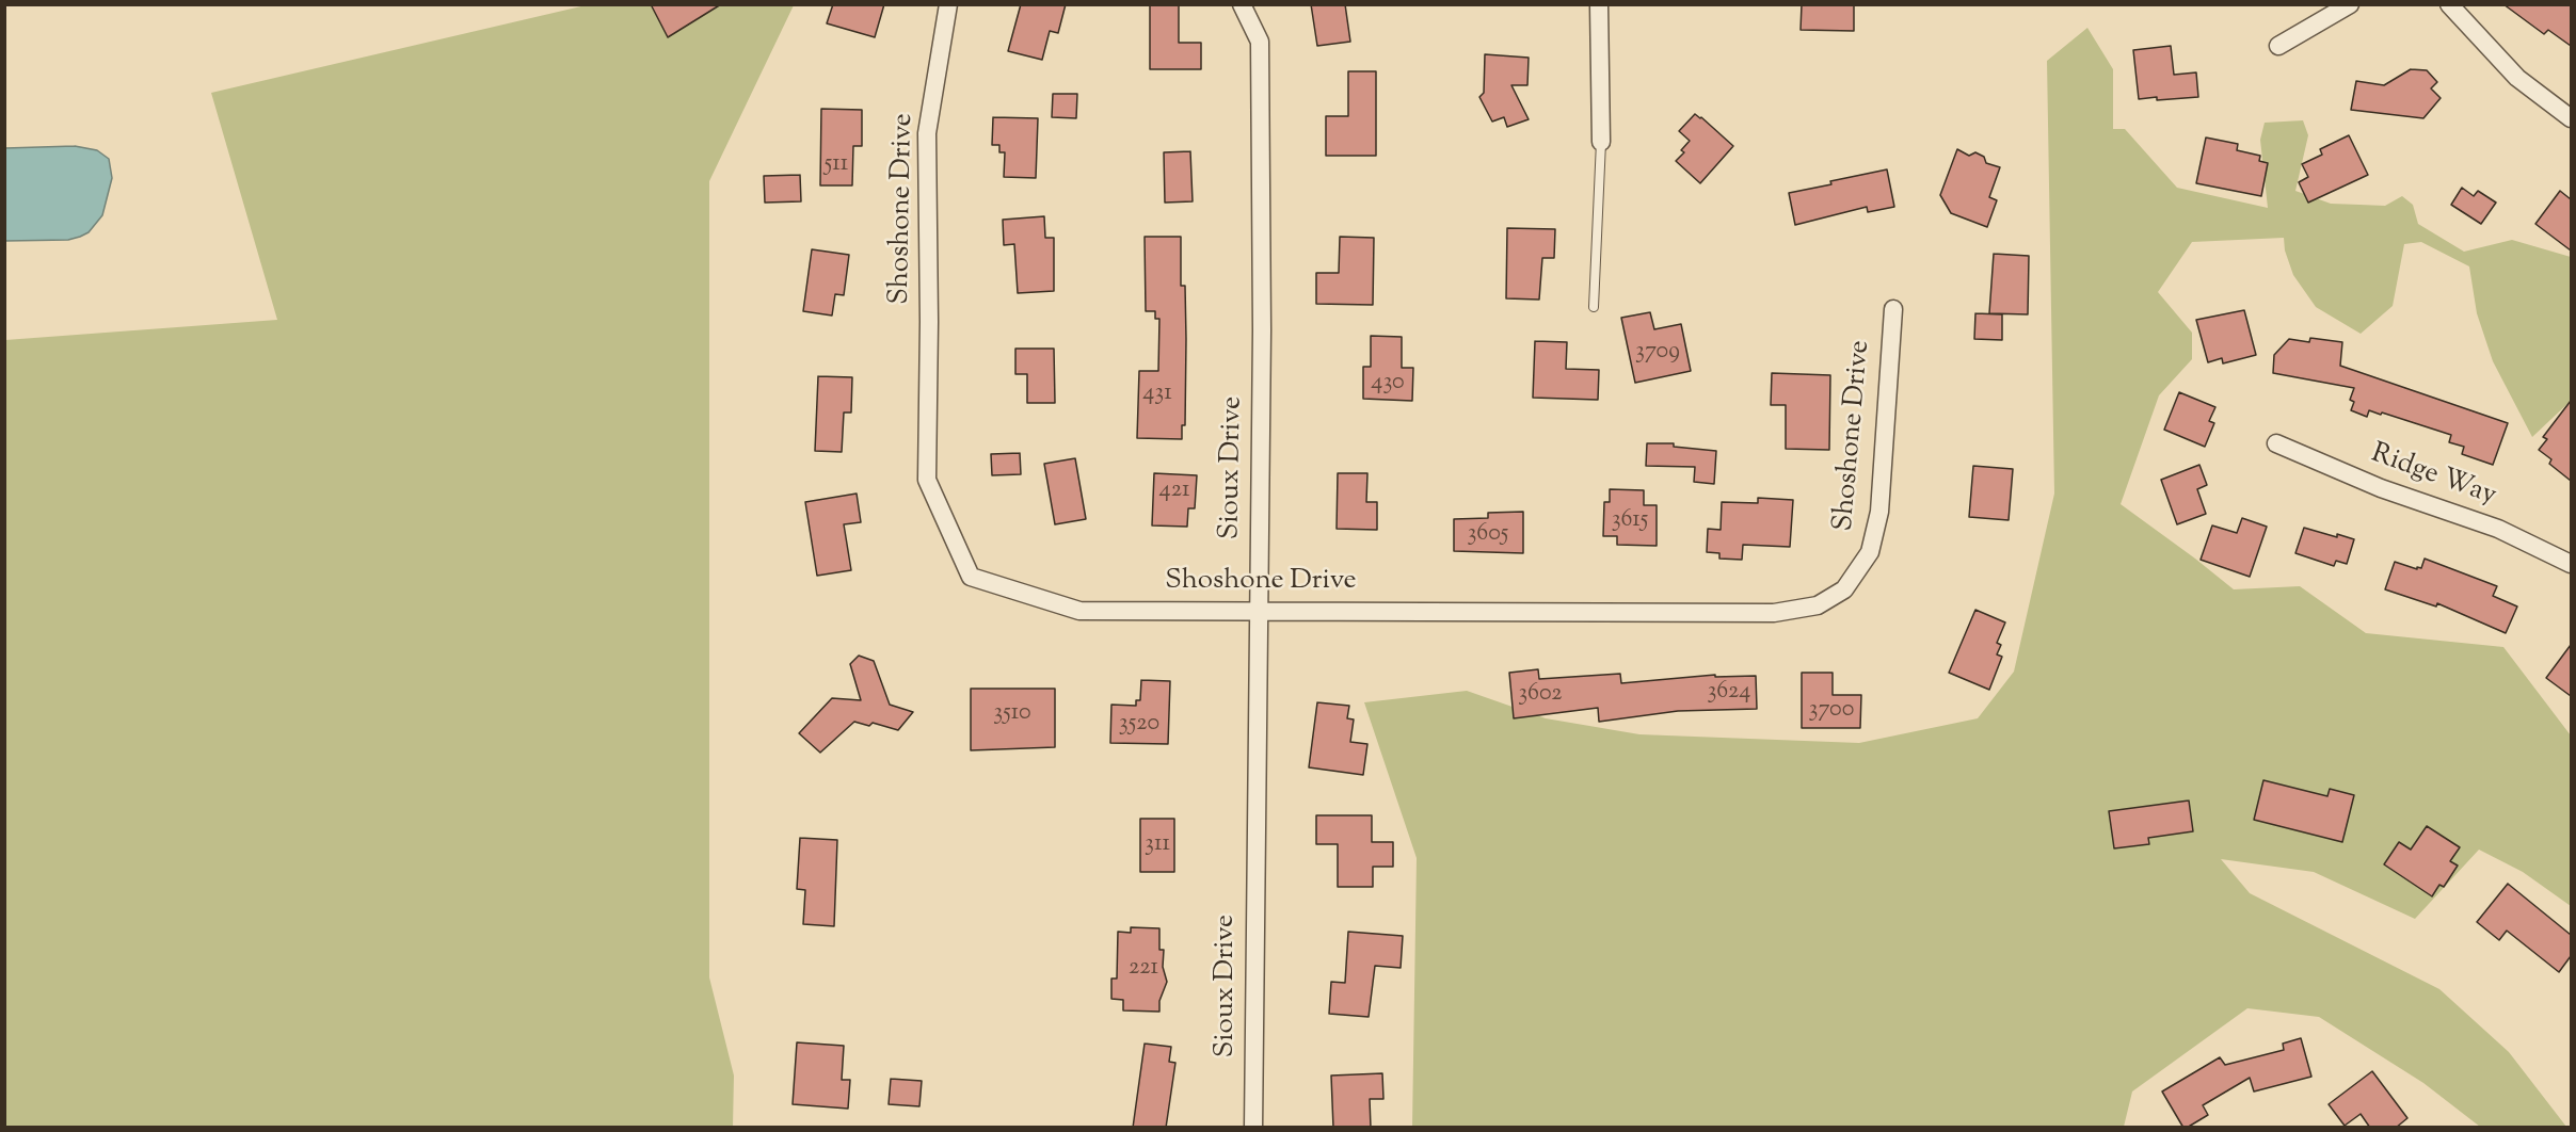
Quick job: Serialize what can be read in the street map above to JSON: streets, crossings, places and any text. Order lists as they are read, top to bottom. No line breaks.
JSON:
{"streets":{"street":["Shoshone Drive","Sioux Drive","Ridge Way"]},"crossings":[["Shoshone Drive","Sioux Drive"]],"house_numbers":["511","3709","430","431","421","3615","3605","3624","3602","3700","3510","3520","311","221"]}
